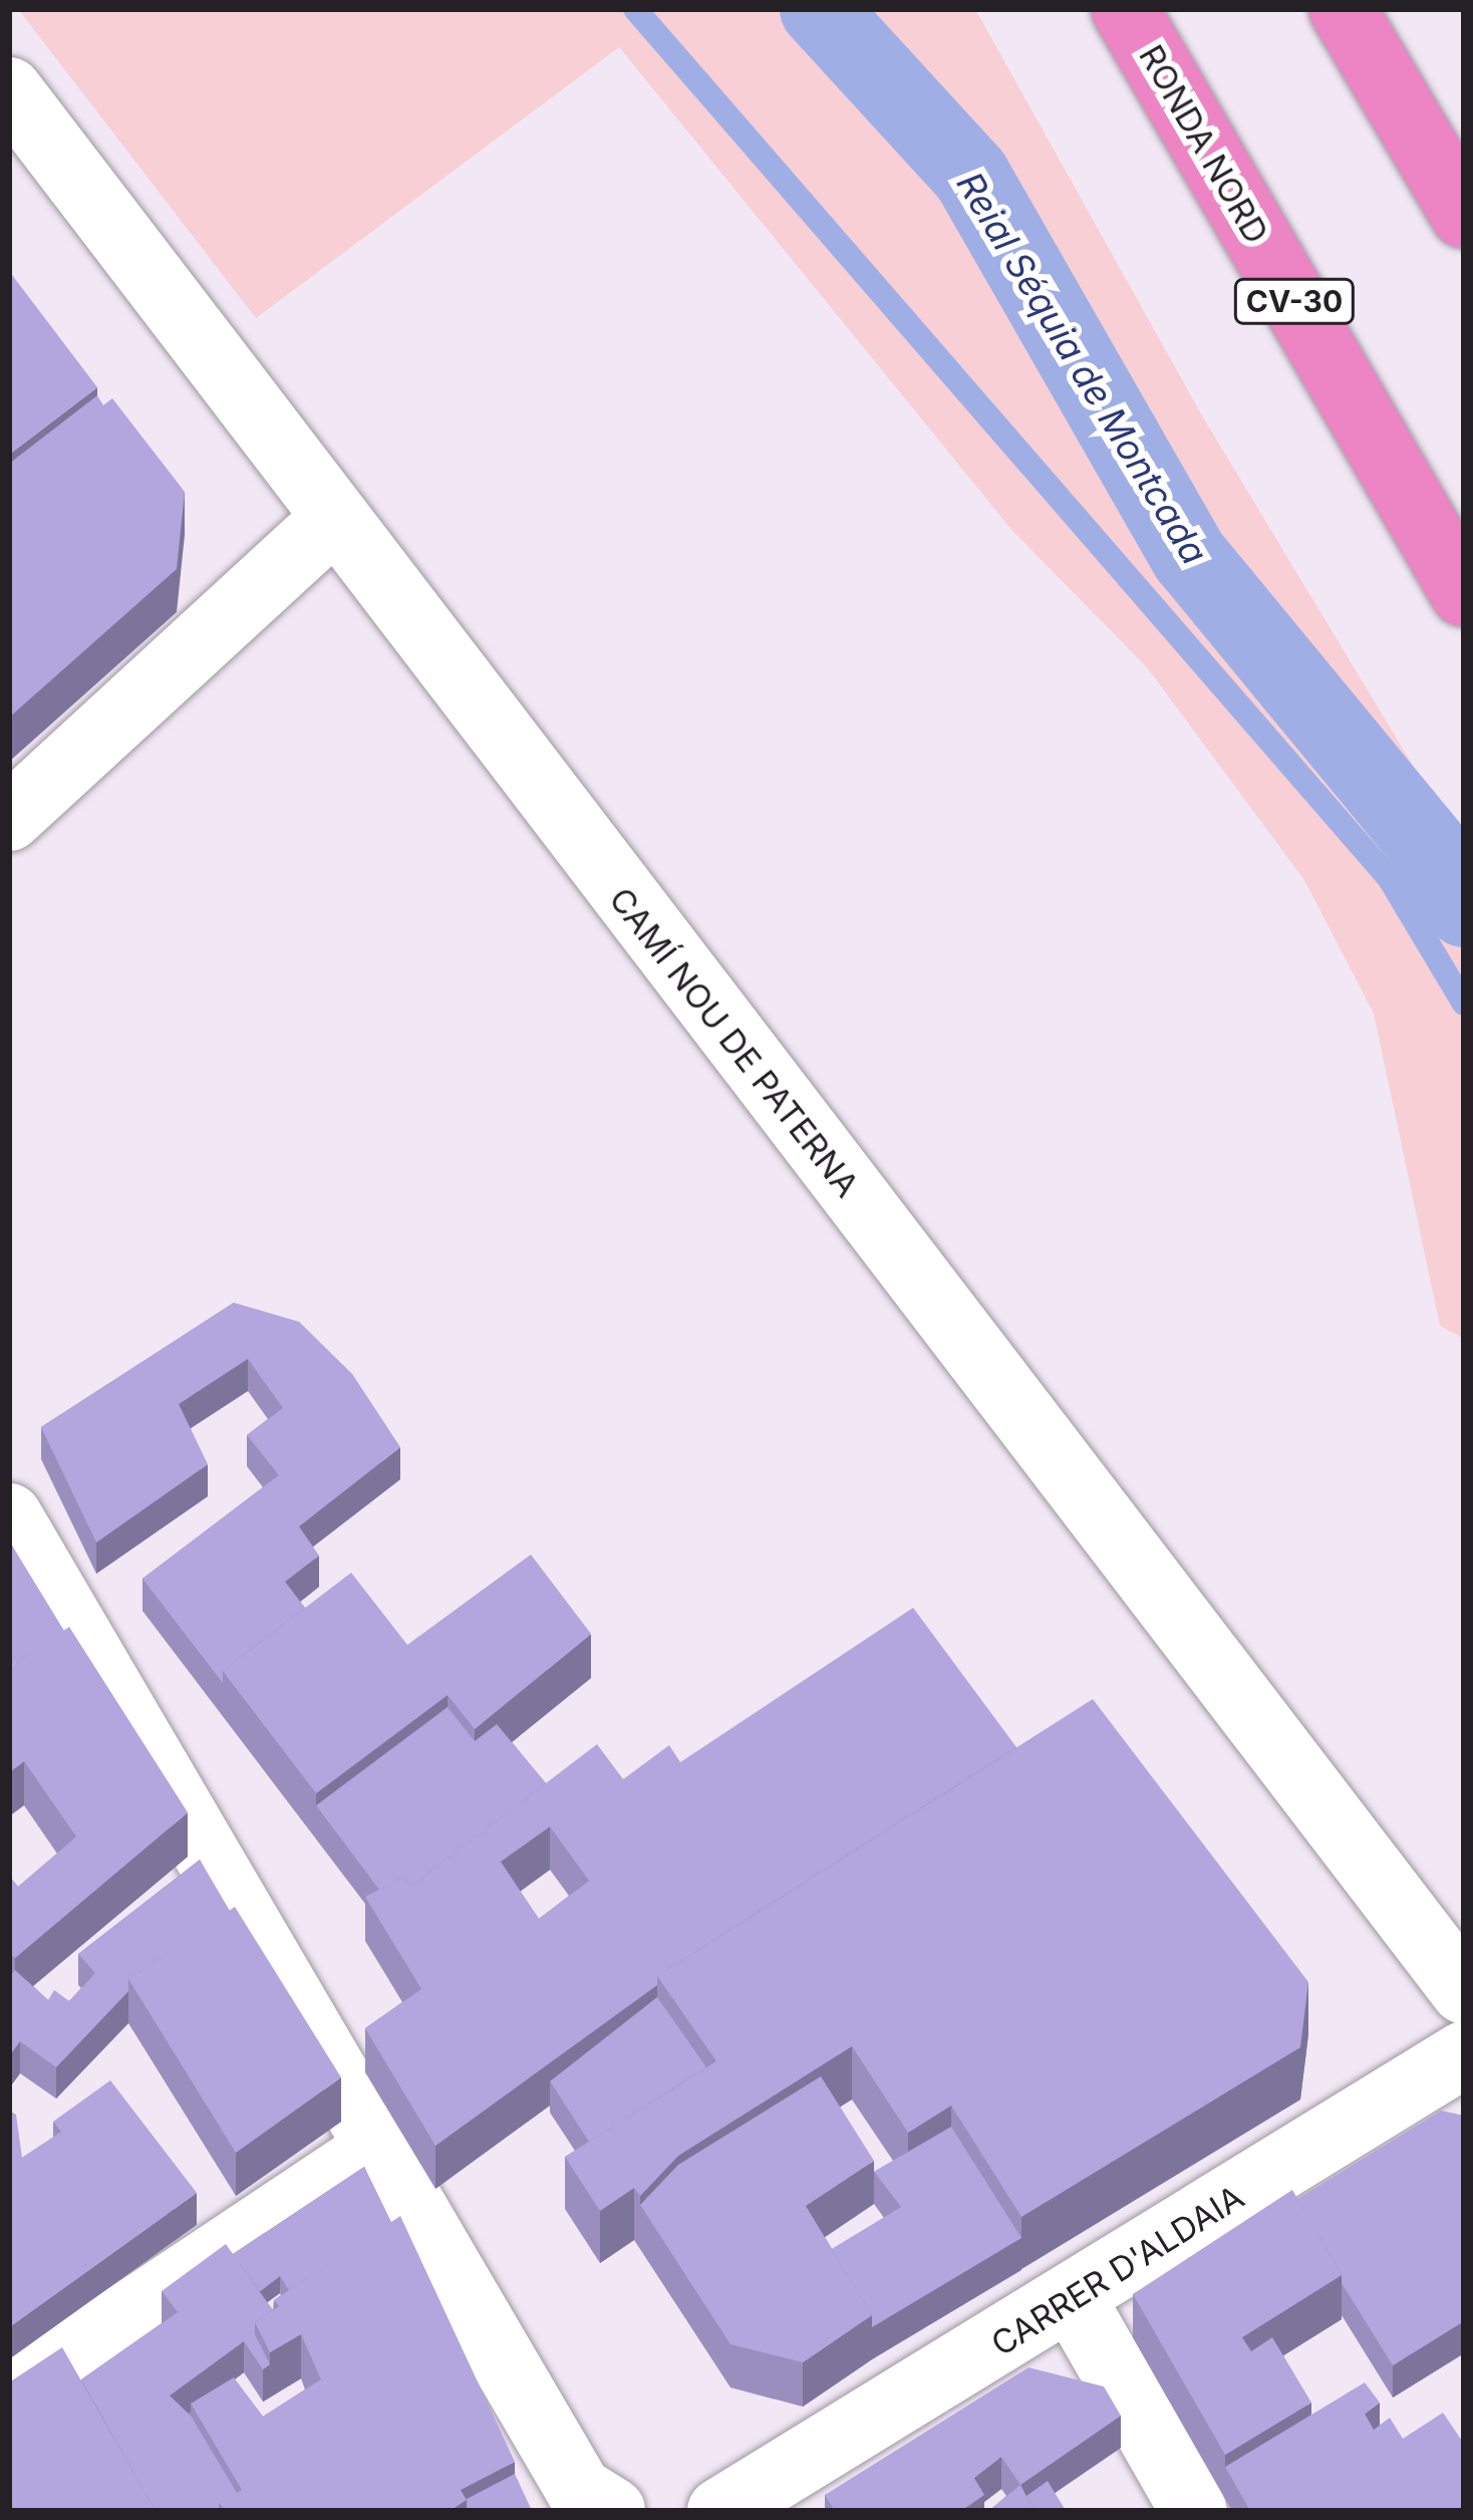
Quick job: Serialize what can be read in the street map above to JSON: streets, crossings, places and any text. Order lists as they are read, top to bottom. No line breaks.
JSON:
{"streets":{"highway":["RONDA NORD","CV-30"],"street":["CAMÍ NOU DE PATERNA","CARRER D'ALDAIA"]},"water":["Reial Séquia de Montcada"]}
